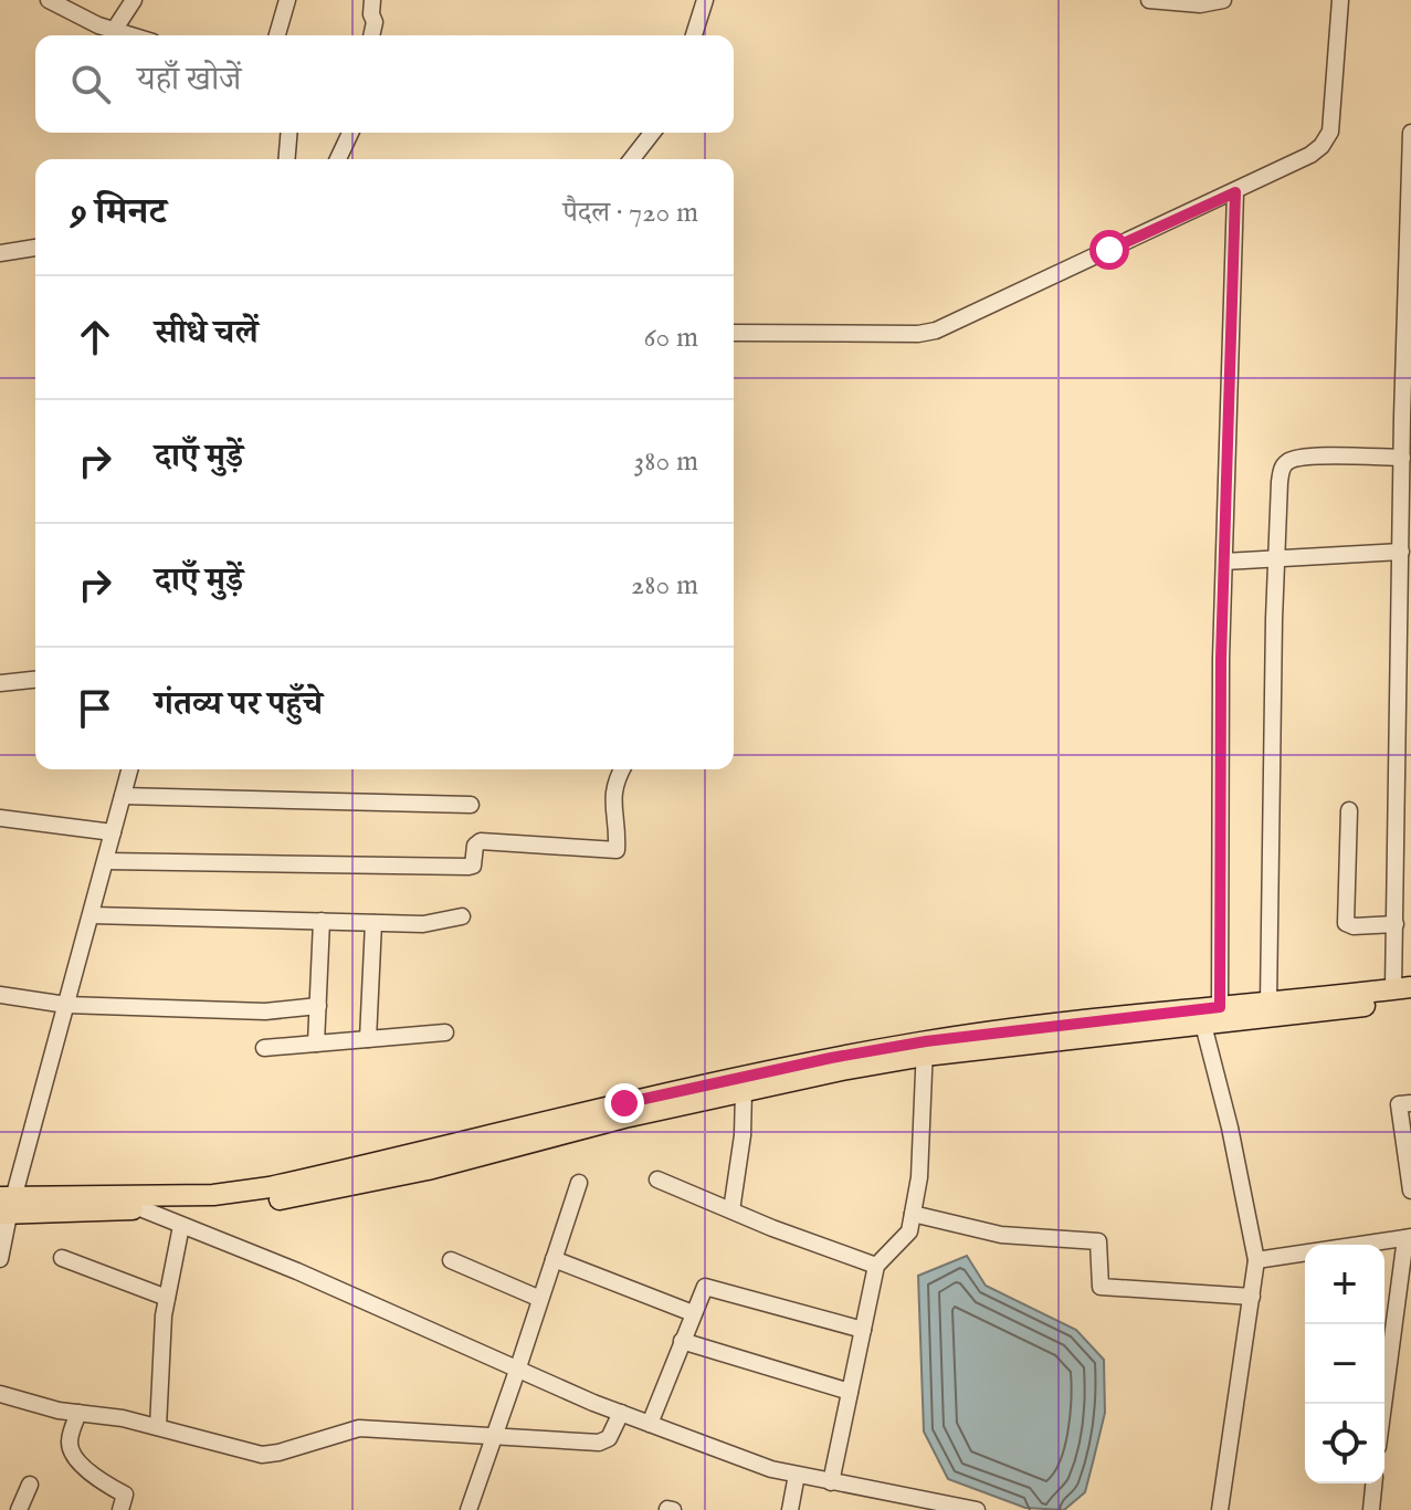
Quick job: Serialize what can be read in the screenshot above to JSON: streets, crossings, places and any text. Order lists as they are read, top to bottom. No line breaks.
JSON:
{"page":{"search":"यहाँ खोजें","heading":["9 मिनट","पैदल · 720 m"],"list":[["सीधे चलें","60 m"],["दाएँ मुड़ें","380 m"],["दाएँ मुड़ें","280 m"],"गंतव्य पर पहुँचे"],"map_buttons":["+","−"]}}
